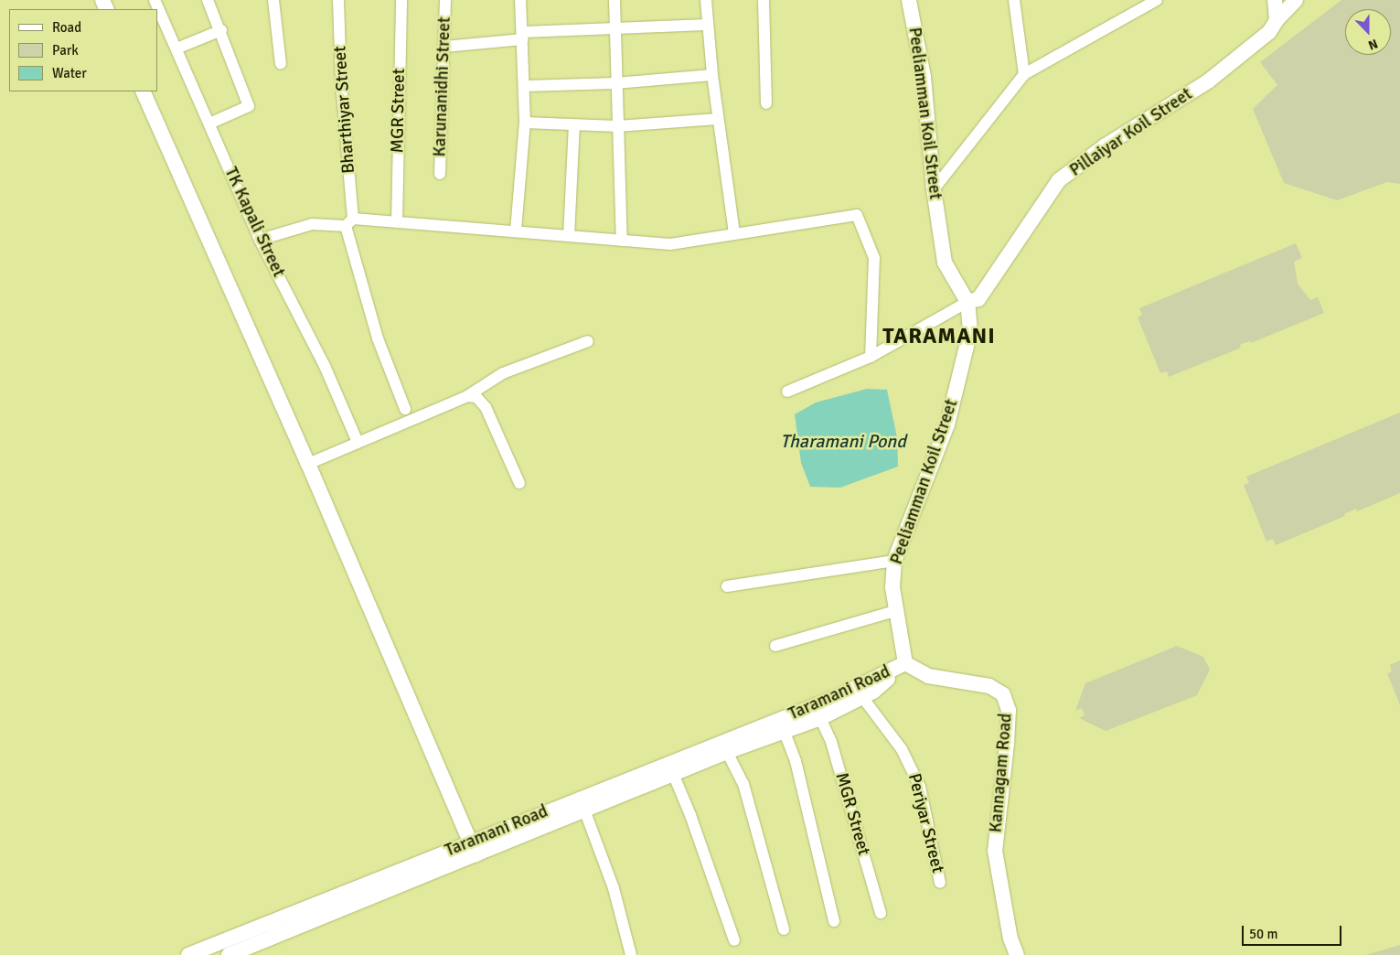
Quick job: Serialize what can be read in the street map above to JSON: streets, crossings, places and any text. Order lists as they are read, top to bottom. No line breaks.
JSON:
{"streets":{"street":["Karunanidhi Street","Bharthiyar Street","MGR Street","Peeliamman Koil Street","Pillaiyar Koil Street","TK Kapali Street","Taramani Road","Kannagam Road","Periyar Street"]},"crossings":[["MGR Street","Taramani Road"],["Peeliamman Koil Street","Pillaiyar Koil Street"],["Peeliamman Koil Street","Taramani Road"],["Peeliamman Koil Street","Kannagam Road"],["Taramani Road","Kannagam Road"],["Taramani Road","Periyar Street"]],"districts":["TARAMANI"],"water":["Tharamani Pond"],"legend":["Road","Park","Water"],"scale_bar":"50 m","north":"bottom"}
